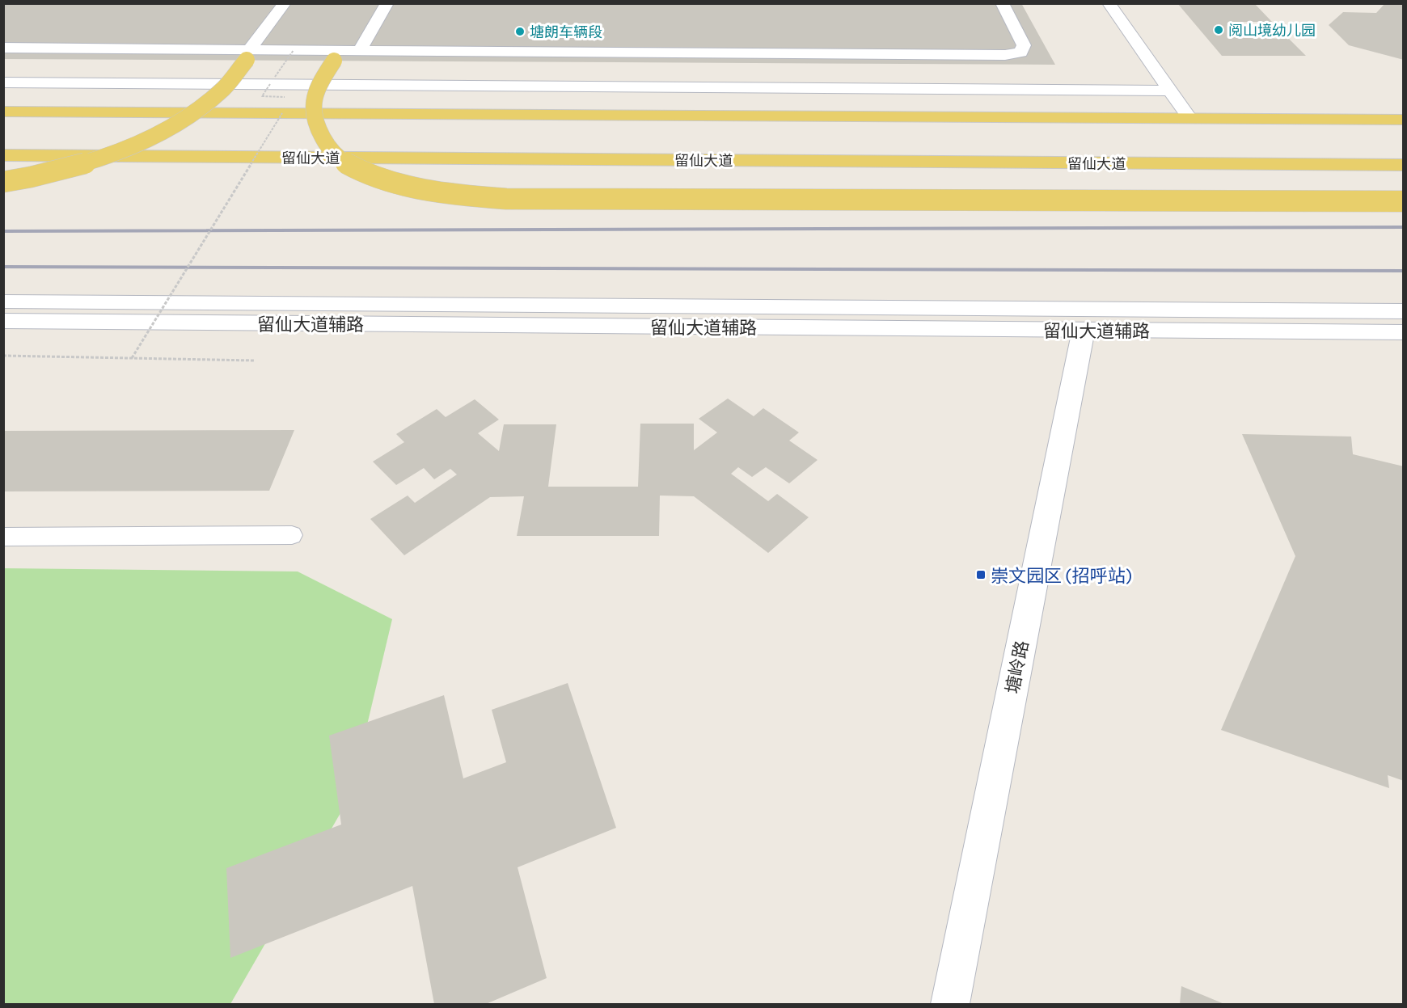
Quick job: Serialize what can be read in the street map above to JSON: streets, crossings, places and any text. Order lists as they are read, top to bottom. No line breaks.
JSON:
{"streets":{"main road":["留仙大道"],"street":["留仙大道辅路","塘岭路"]},"crossings":[["留仙大道辅路","塘岭路"]],"places":{"other":["阅山境幼儿园","塘朗车辆段"],"transit":["崇文园区 (招呼站)"]}}
